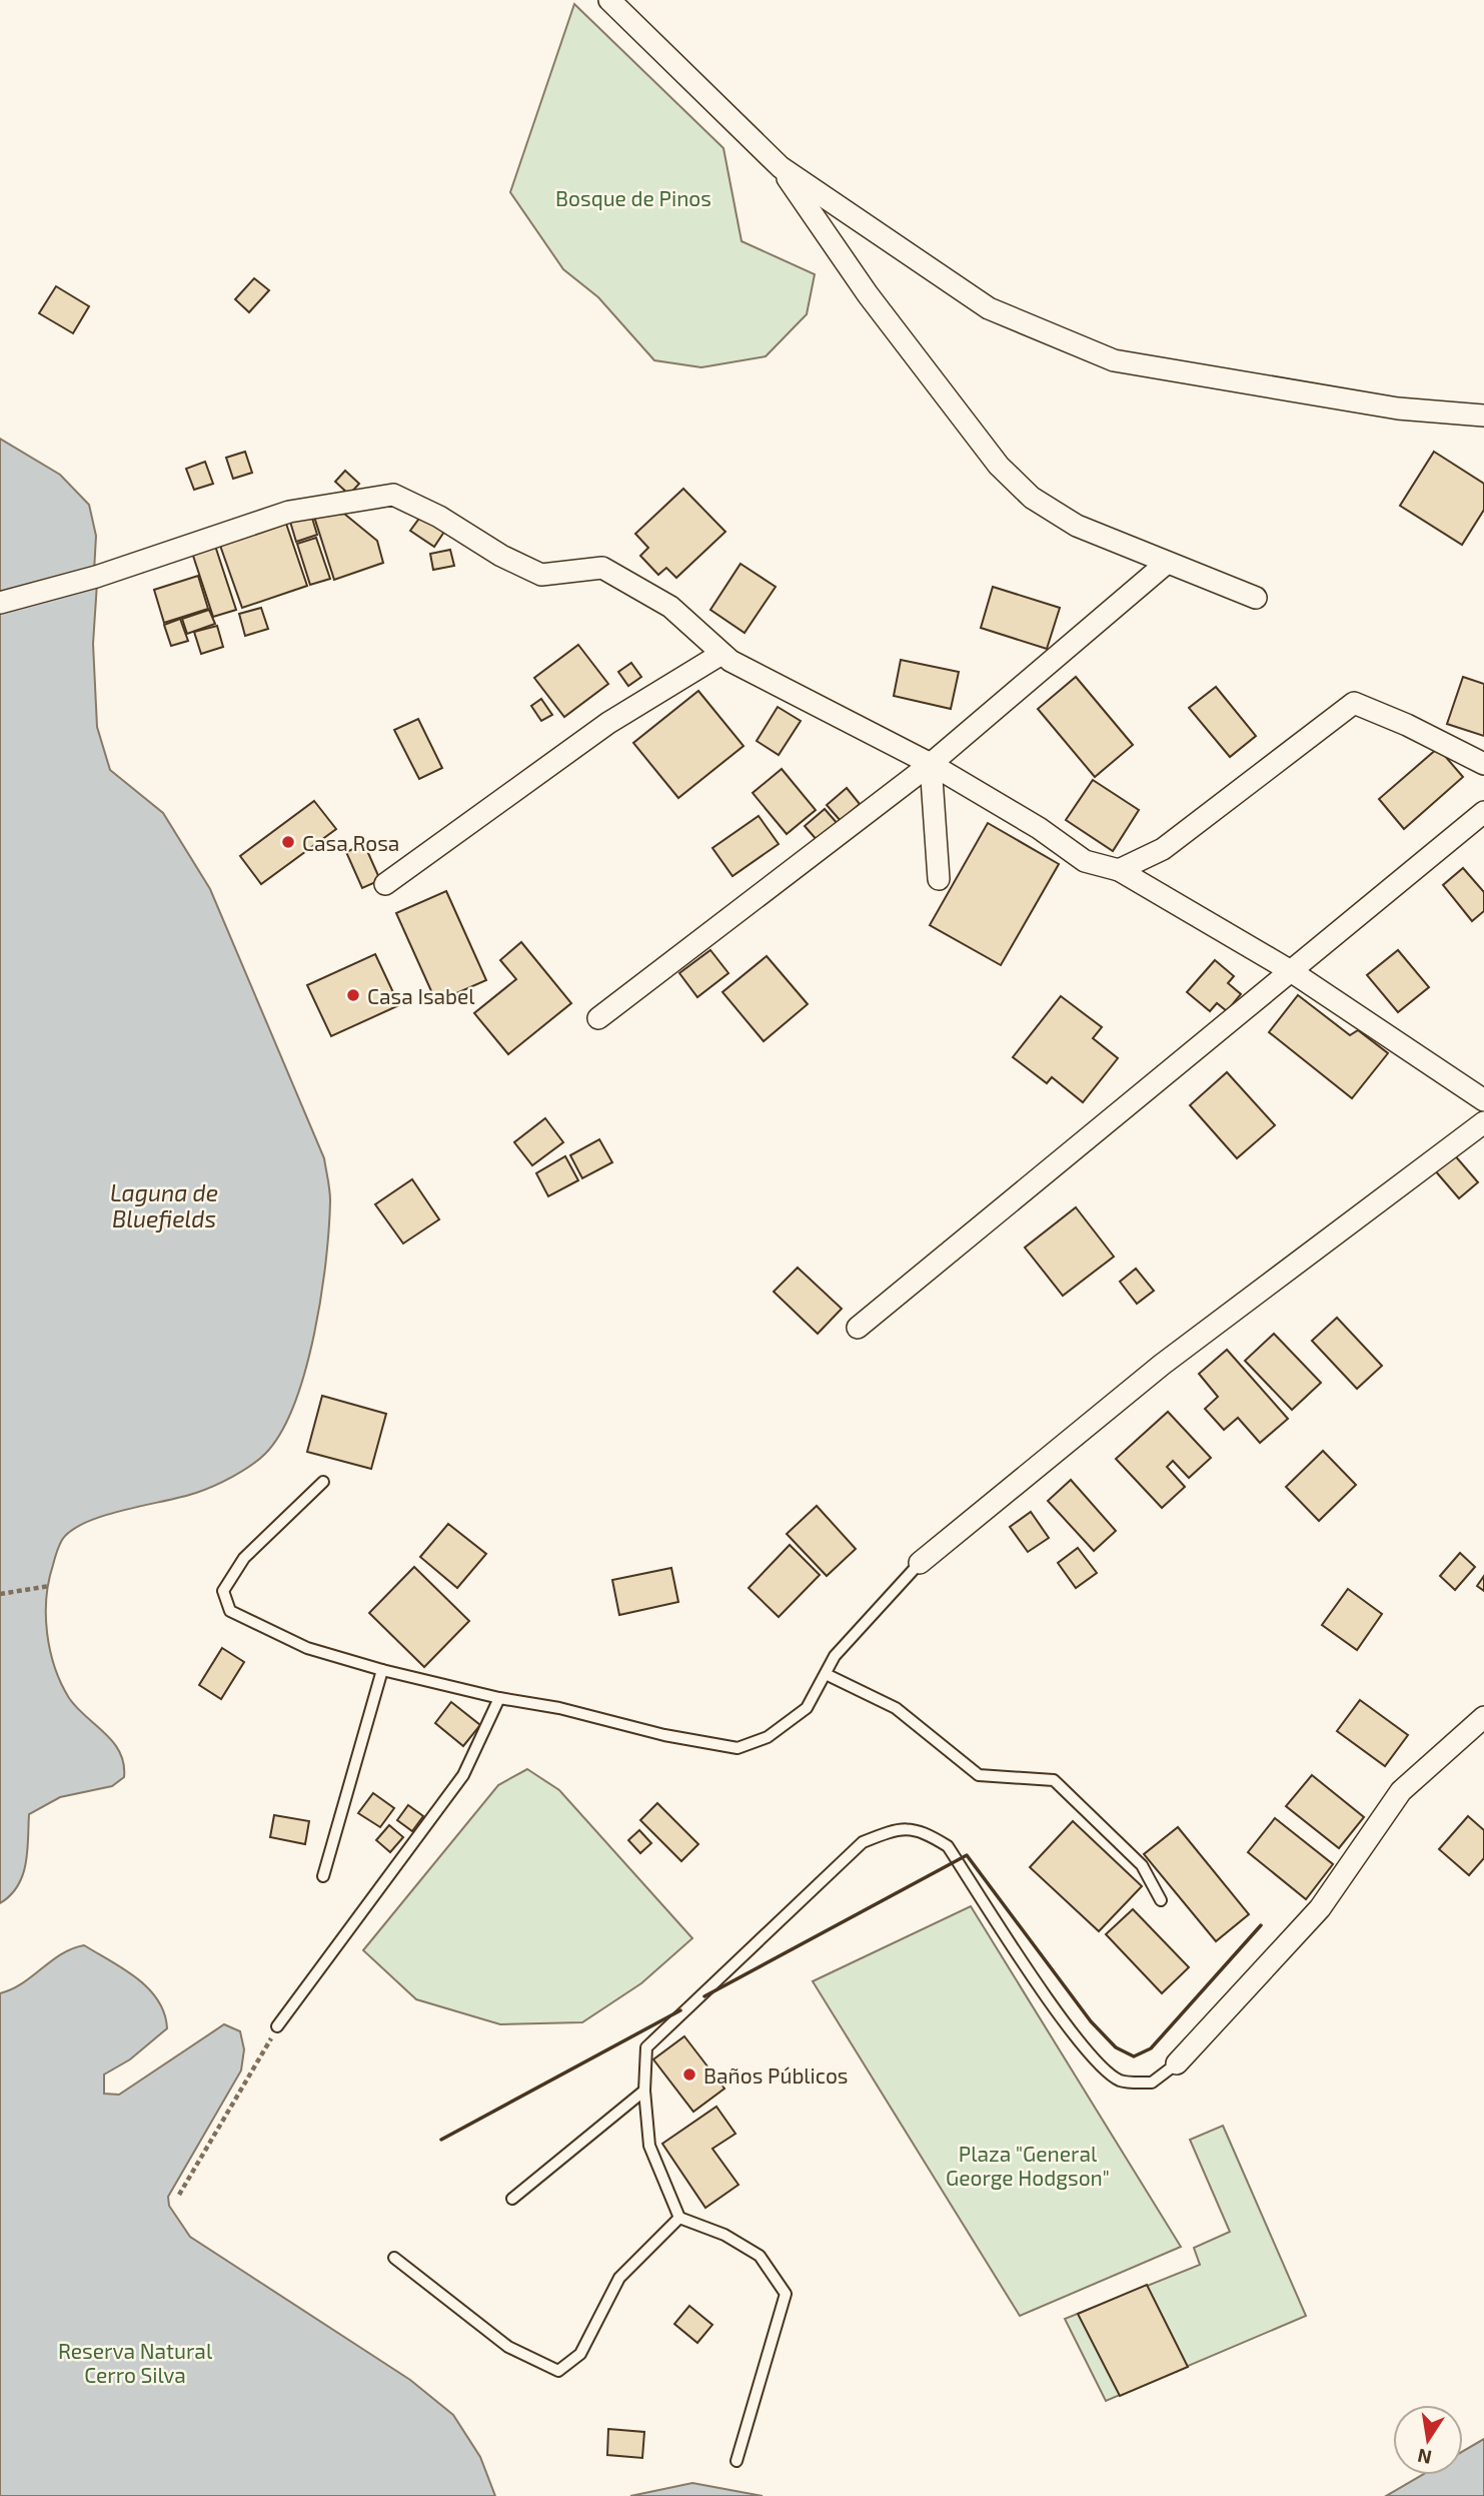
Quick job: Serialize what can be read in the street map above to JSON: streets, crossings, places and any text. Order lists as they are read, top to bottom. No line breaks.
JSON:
{"water":["Laguna de Bluefields"],"parks":["Bosque de Pinos","Plaza \"General George Hodgson\"","Reserva Natural Cerro Silva"],"places":["Casa Rosa","Casa Isabel","Baños Públicos"],"north":"bottom"}
